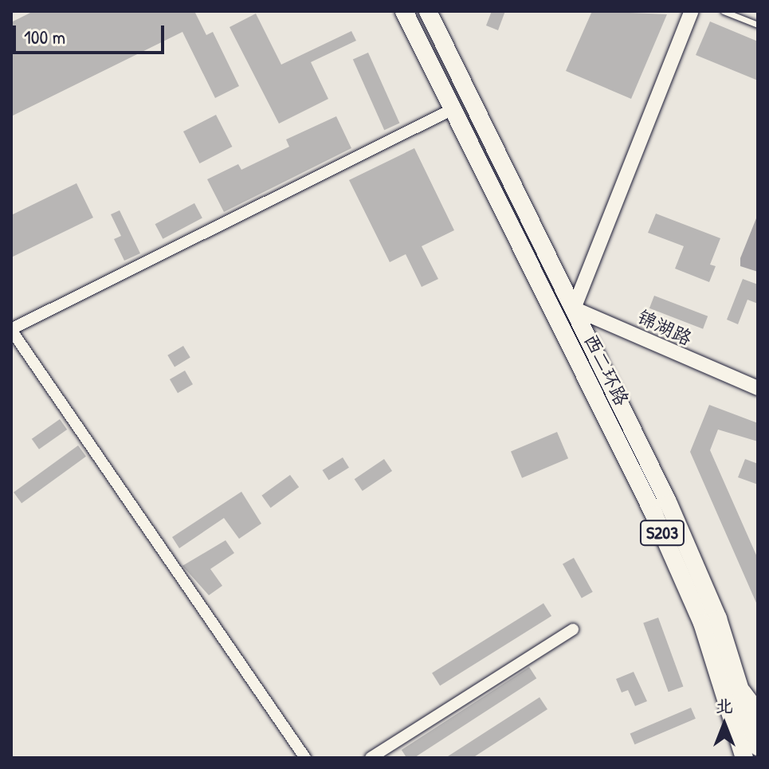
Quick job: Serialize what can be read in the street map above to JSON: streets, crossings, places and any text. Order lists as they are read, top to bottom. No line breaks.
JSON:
{"streets":{"main road":["西二环路","S203"],"street":["锦湖路"]},"crossings":[["锦湖路","西二环路"]],"scale_bar":"100 m","north":"top"}
